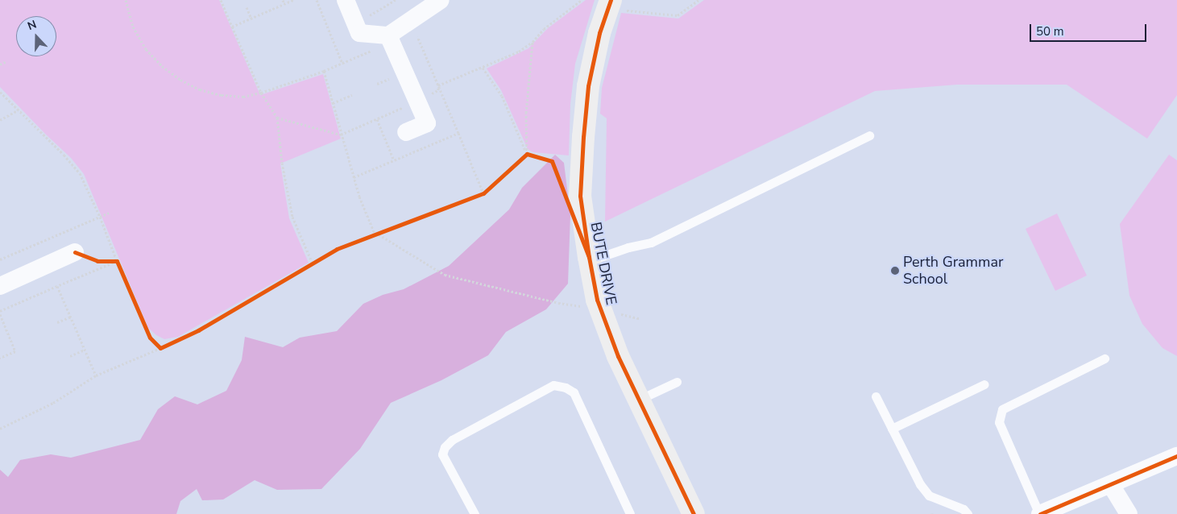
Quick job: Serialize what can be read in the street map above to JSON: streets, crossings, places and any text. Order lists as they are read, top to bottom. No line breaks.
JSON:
{"streets":{"street":["BUTE DRIVE"]},"places":["Perth Grammar School"],"scale_bar":"50 m","north":"top"}
